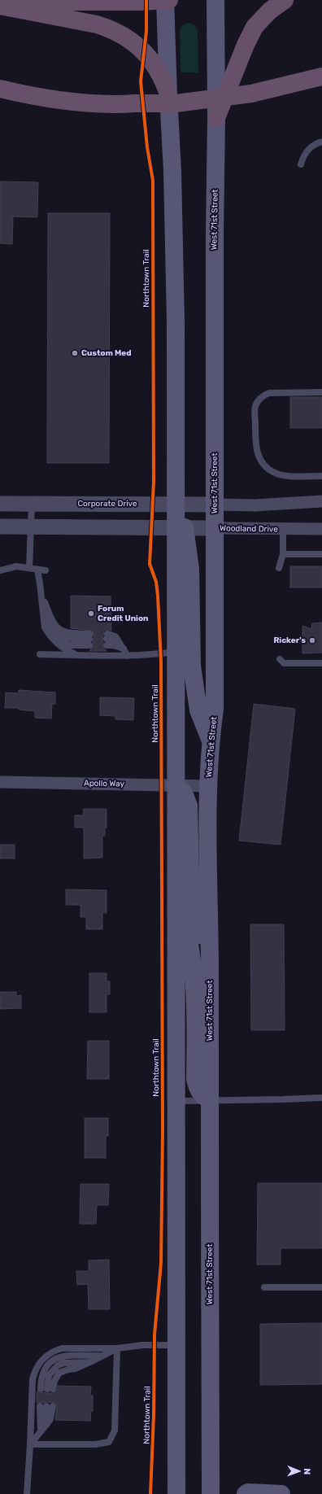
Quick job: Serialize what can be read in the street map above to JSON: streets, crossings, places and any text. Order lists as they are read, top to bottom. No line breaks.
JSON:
{"streets":{"main road":["West 71st Street"],"street":["Corporate Drive","Woodland Drive","Apollo Way"],"cycle path":["Northtown Trail"]},"crossings":[["West 71st Street","Corporate Drive"],["West 71st Street","Woodland Drive"],["West 71st Street","Apollo Way"]],"places":["Custom Med","Forum Credit Union","Ricker's"],"north":"right"}
